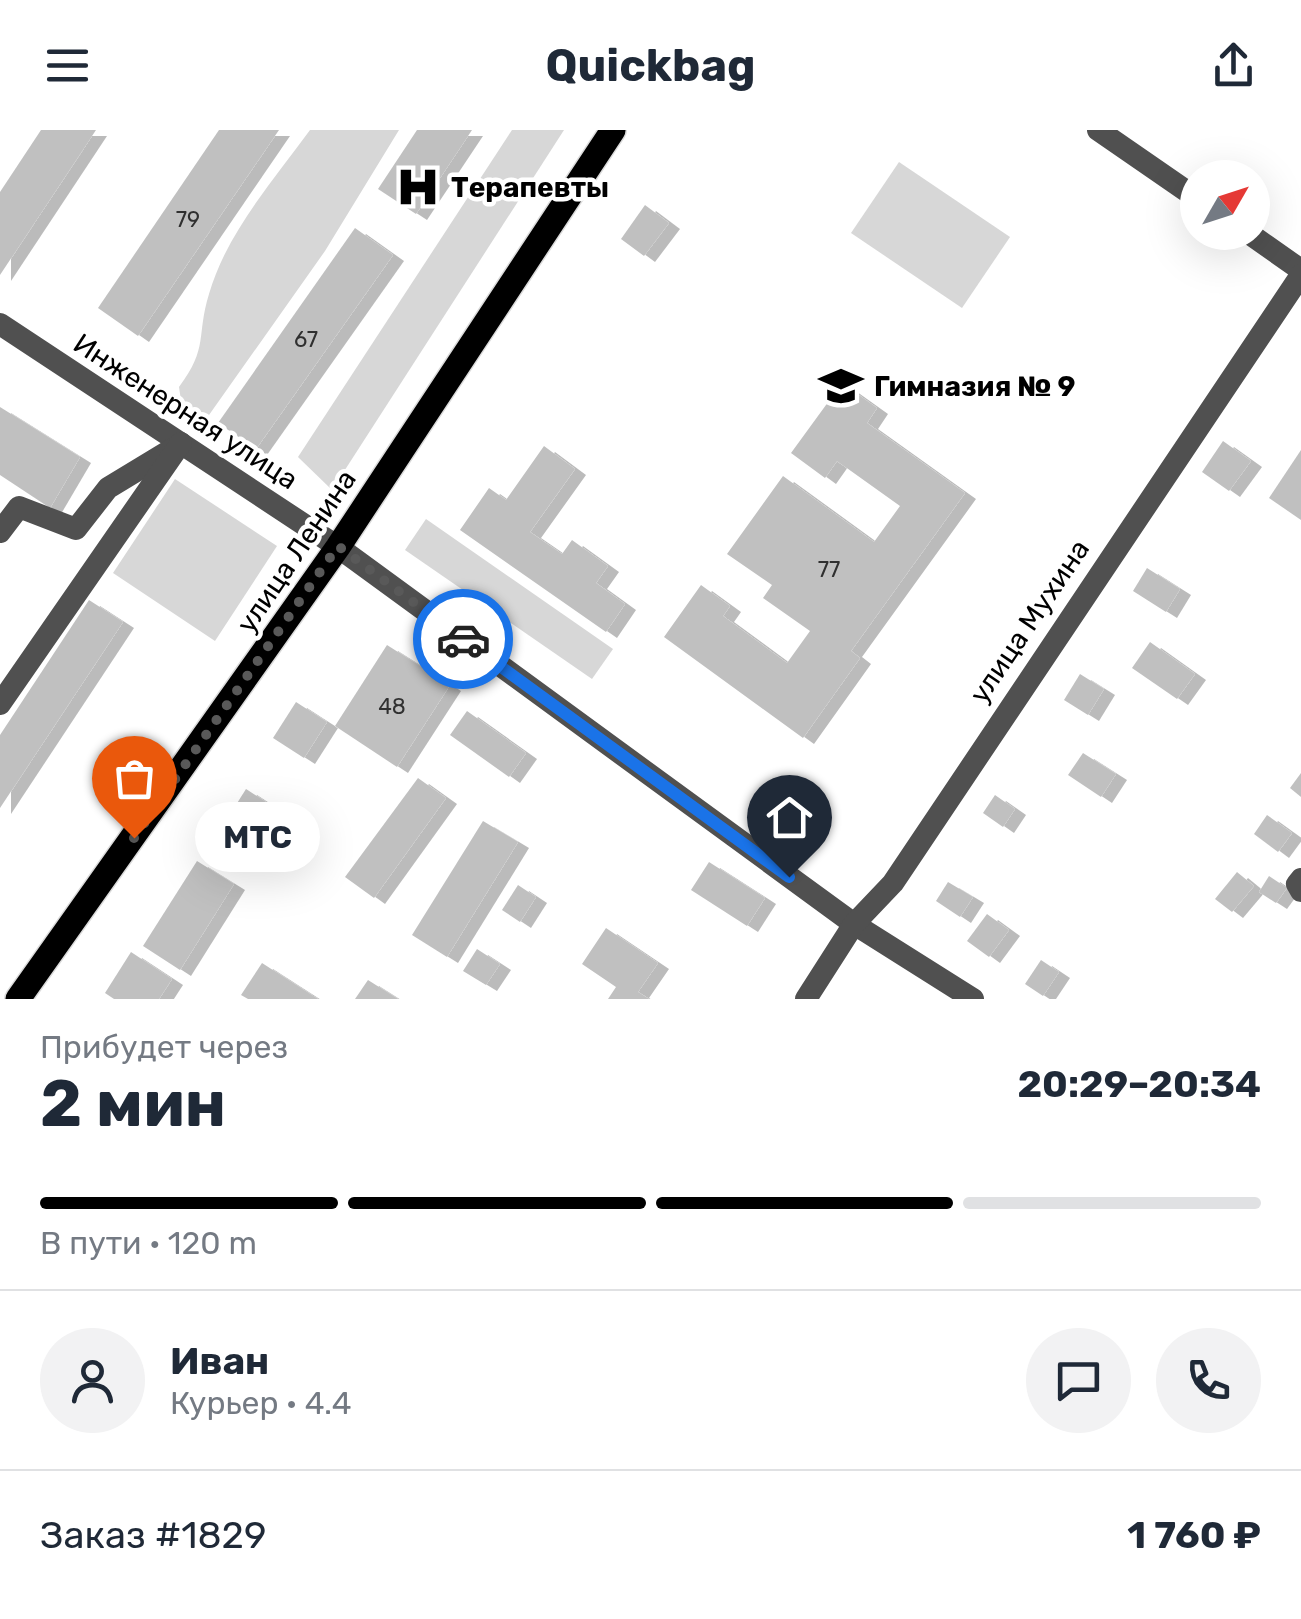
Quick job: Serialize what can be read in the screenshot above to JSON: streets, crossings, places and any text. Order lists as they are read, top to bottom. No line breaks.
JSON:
{"streets":{"main road":["улица Ленина"],"street":["Инженерная улица","улица Мухина"]},"crossings":[["Инженерная улица","улица Ленина"],["Инженерная улица","улица Мухина"]],"places":{"hospital":["Терапевты"],"school or university":["Гимназия № 9"],"other":["МТС"]},"house_numbers":["79","67","77","48"],"north":"top right","page":{"header":"Quickbag","bubble":"МТС","heading":["2 мин","Прибудет через","20:29–20:34"],"panel":["Иван","Курьер · 4.4","Заказ #1829","1 760 ₽"],"bar":"В пути · 120 m"}}
